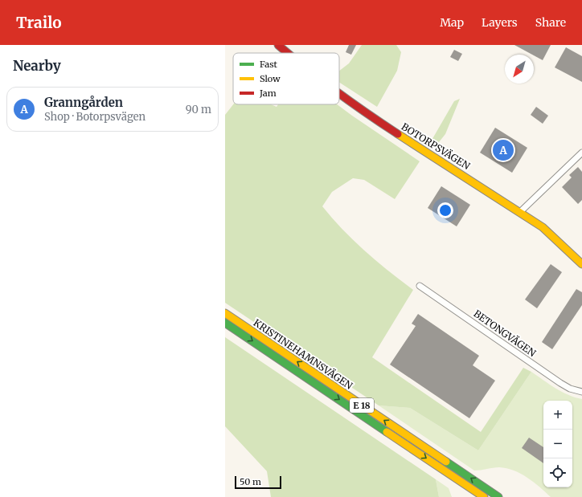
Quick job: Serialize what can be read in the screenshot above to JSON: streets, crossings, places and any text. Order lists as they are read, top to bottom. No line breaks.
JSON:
{"streets":{"main road":["BOTORPSVÄGEN","KRISTINEHAMNSVÄGEN","E 18"],"street":["BETONGVÄGEN"]},"legend":["Fast","Slow","Jam"],"scale_bar":"50 m","north":"bottom left","page":{"header":"Trailo","nav":["Map","Layers","Share"],"heading":"Nearby","list":[{"mark":"A","name":"Granngården","note":"Shop · Botorpsvägen","value":"90 m"}],"pins":"A","map_buttons":["+","−"],"scale":"50 m"}}
